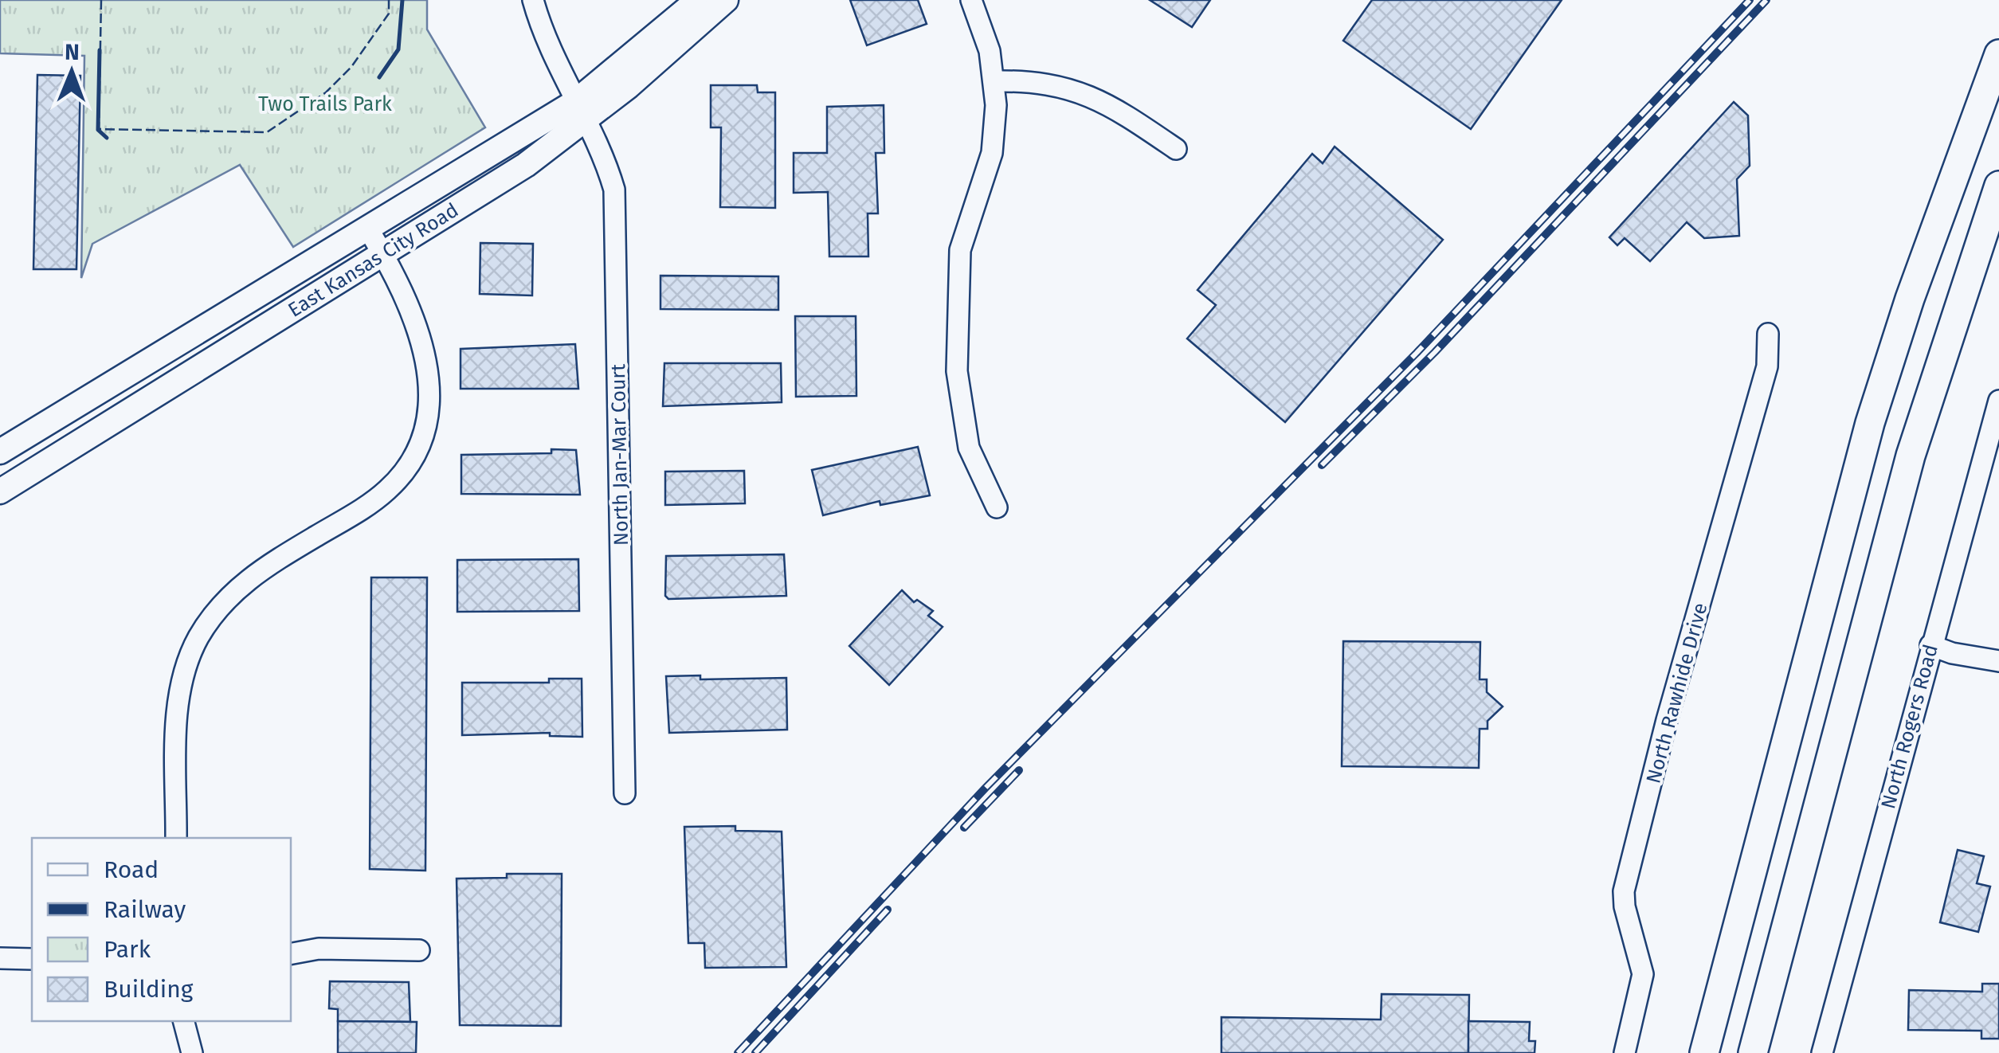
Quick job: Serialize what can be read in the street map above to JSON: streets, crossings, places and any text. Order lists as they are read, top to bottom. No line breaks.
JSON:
{"streets":{"main road":["East Kansas City Road"],"street":["North Jan-Mar Court","North Rawhide Drive","North Rogers Road"]},"crossings":[["East Kansas City Road","North Jan-Mar Court"]],"parks":["Two Trails Park"],"legend":["Road","Railway","Park","Building"],"north":"top"}
